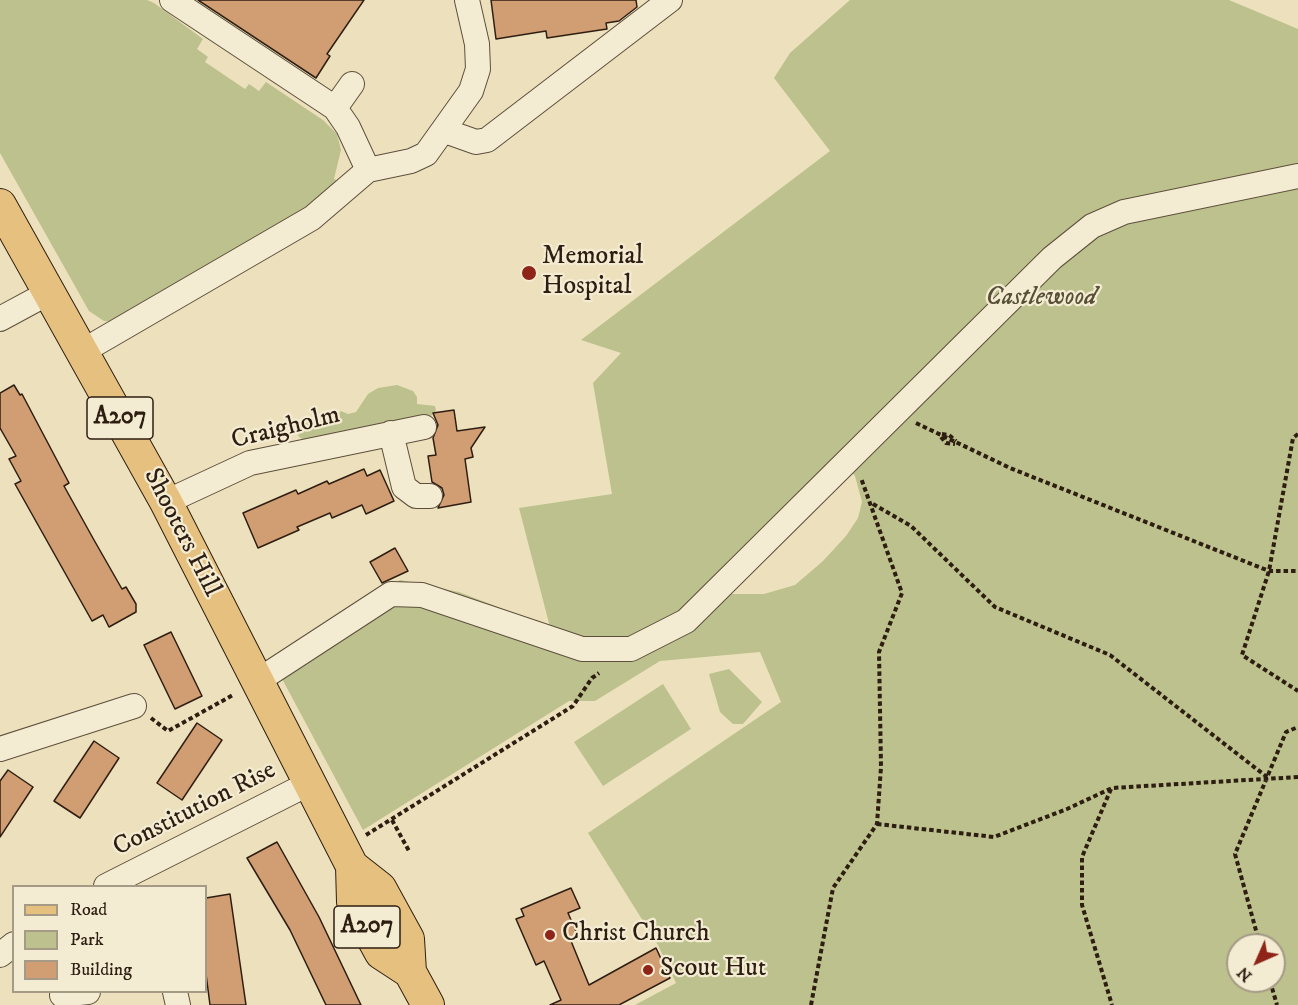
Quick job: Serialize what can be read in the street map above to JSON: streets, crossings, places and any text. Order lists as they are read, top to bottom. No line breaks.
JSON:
{"streets":{"main road":["A207","Shooters Hill"],"street":["Craigholm","Constitution Rise"]},"crossings":[["Craigholm","Shooters Hill"],["Shooters Hill","Constitution Rise"]],"parks":["Castlewood"],"places":["Memorial Hospital","Christ Church","Scout Hut"],"legend":["Road","Park","Building"],"north":"bottom left"}
